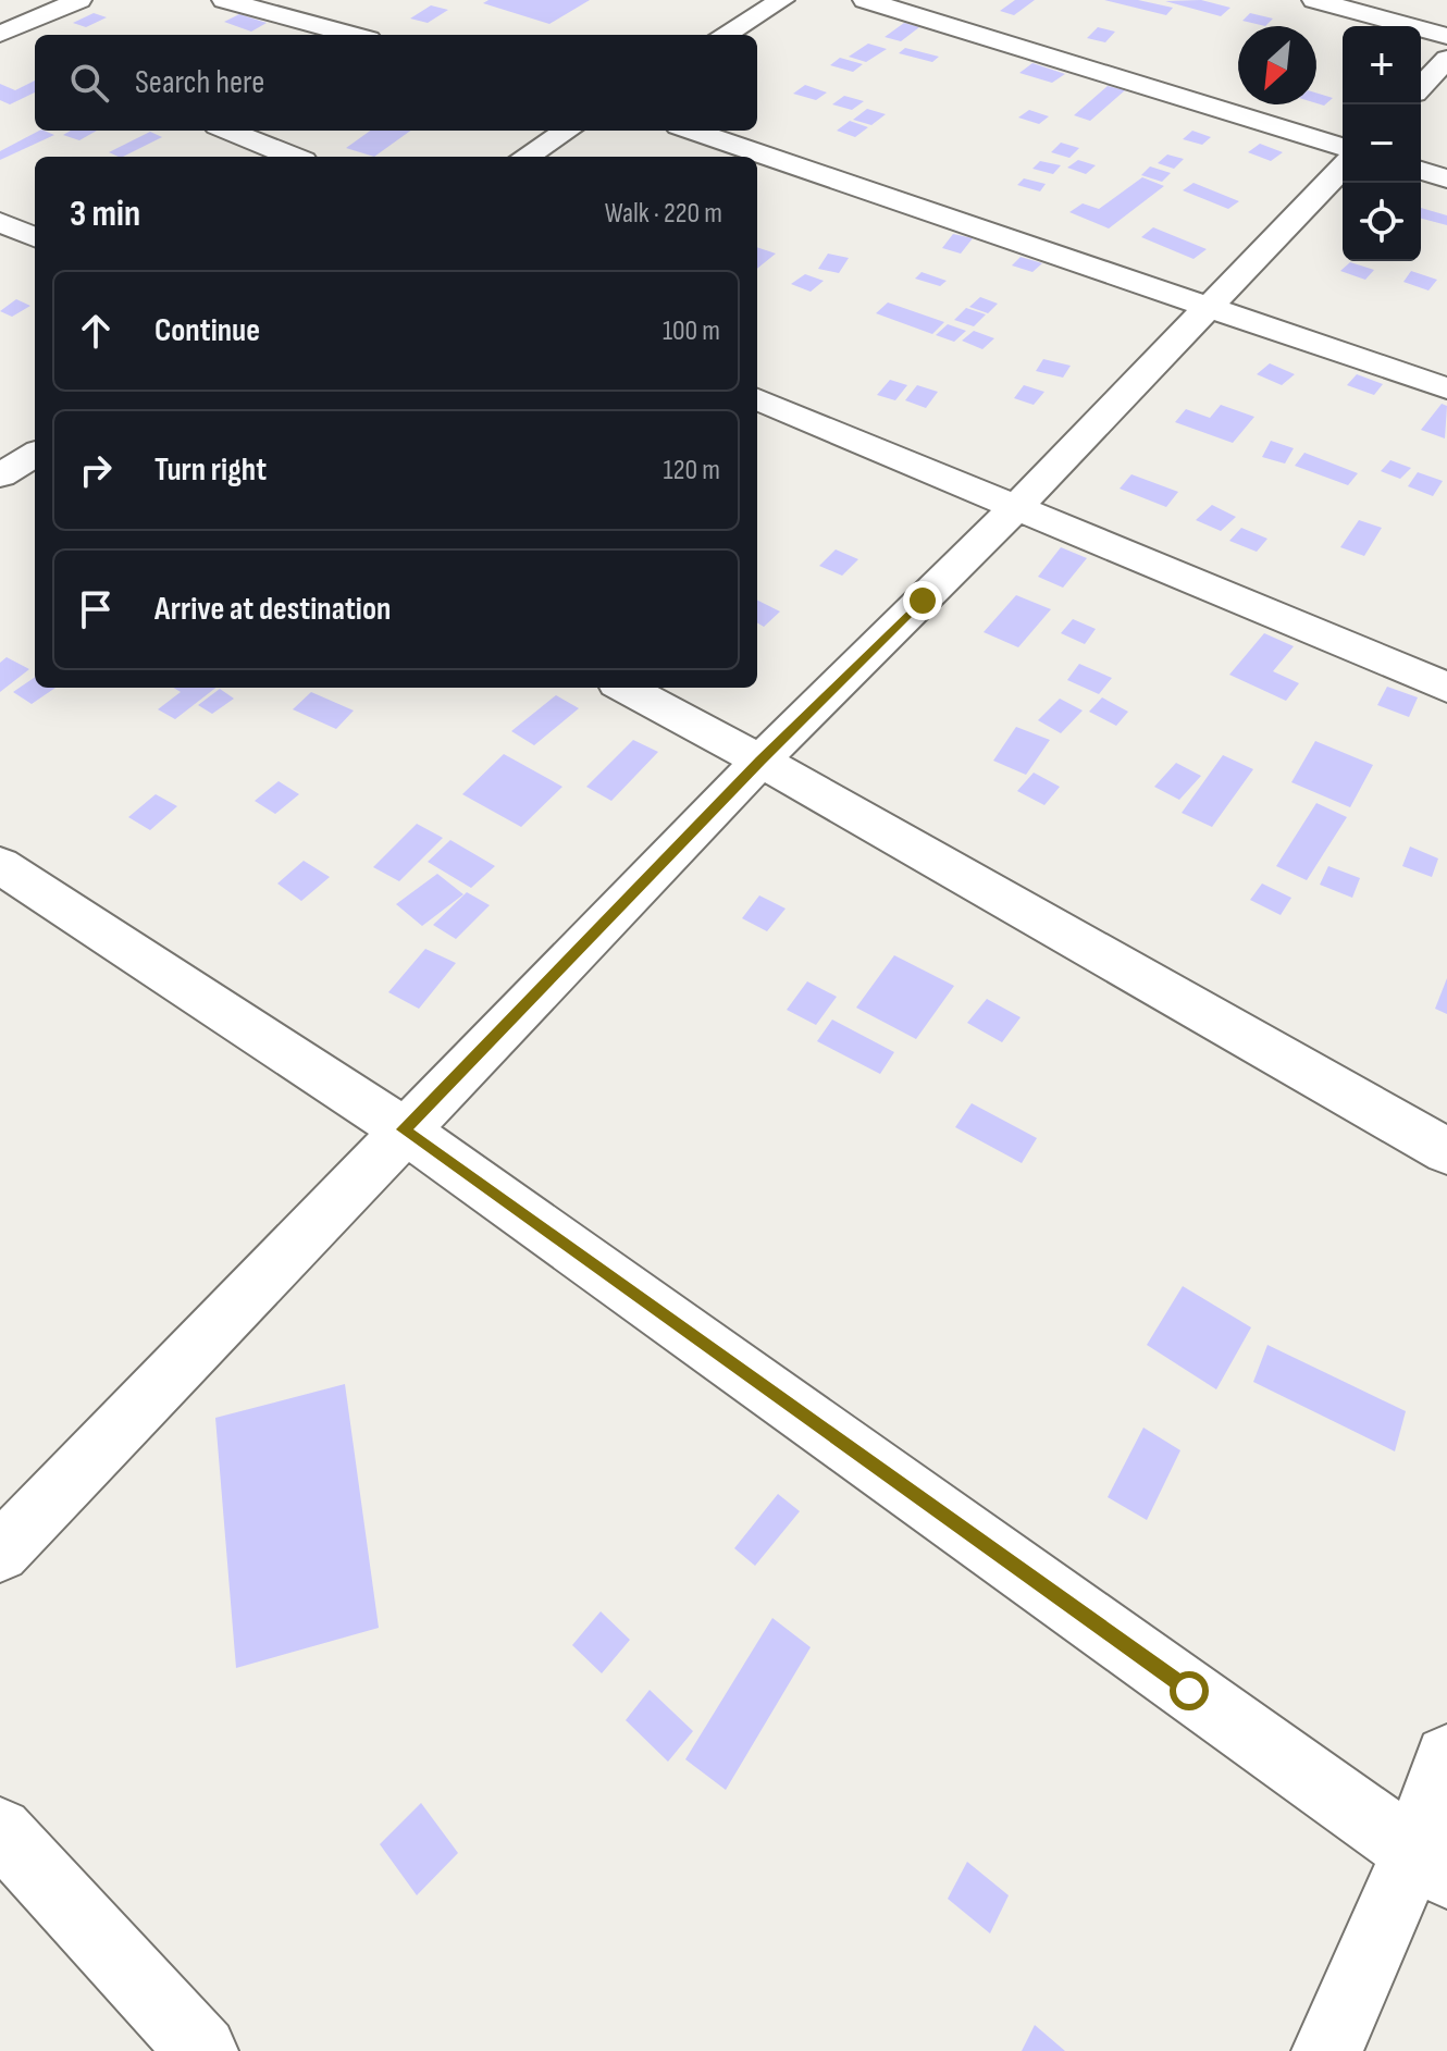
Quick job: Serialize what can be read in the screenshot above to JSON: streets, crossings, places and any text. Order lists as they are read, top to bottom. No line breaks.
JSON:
{"north":"bottom left","page":{"map_buttons":["+","−"],"search":"Search here","heading":["3 min","Walk · 220 m"],"list":[["Continue","100 m"],["Turn right","120 m"],"Arrive at destination"]}}
